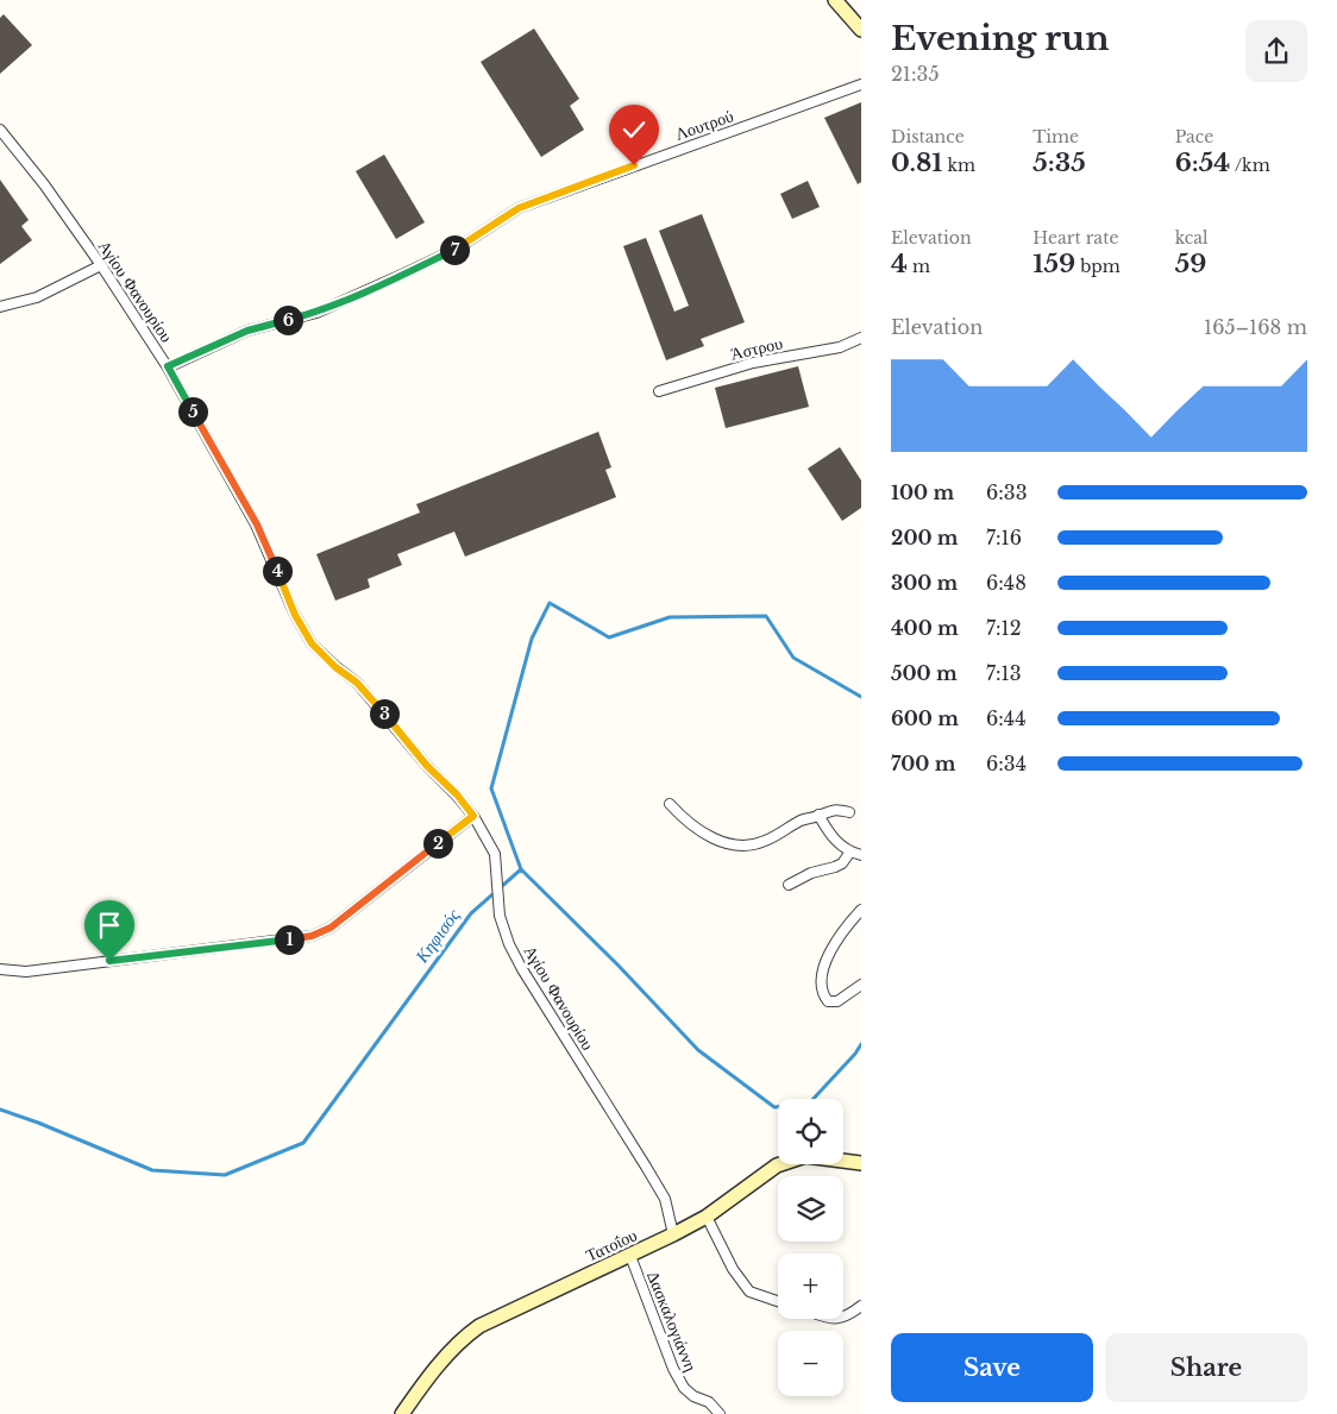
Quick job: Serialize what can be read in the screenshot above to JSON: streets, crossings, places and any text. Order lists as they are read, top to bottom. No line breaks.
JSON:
{"streets":{"main road":["Τατοΐου"],"street":["Λουτρού","Αγίου Φανουρίου","Άστρου","Δασκαλογιάννη"]},"crossings":[["Λουτρού","Αγίου Φανουρίου"],["Αγίου Φανουρίου","Τατοΐου"],["Τατοΐου","Δασκαλογιάννη"]],"water":["Κηφισός"],"page":{"heading":["Evening run","21:35"],"stats":[["Distance","0.81 km"],["Time","5:35"],["Pace","6:54 /km"],["Elevation","4 m"],["Heart rate","159 bpm"],["kcal","59"]],"pins":["7","6","5","4","3","2","1"],"chart":["Elevation","165–168 m"],"list":[{"name":"100 m","note":"6:33"},{"name":"200 m","note":"7:16"},{"name":"300 m","note":"6:48"},{"name":"400 m","note":"7:12"},{"name":"500 m","note":"7:13"},{"name":"600 m","note":"6:44"},{"name":"700 m","note":"6:34"}],"map_buttons":["+","−"],"buttons":["Save","Share"]}}
